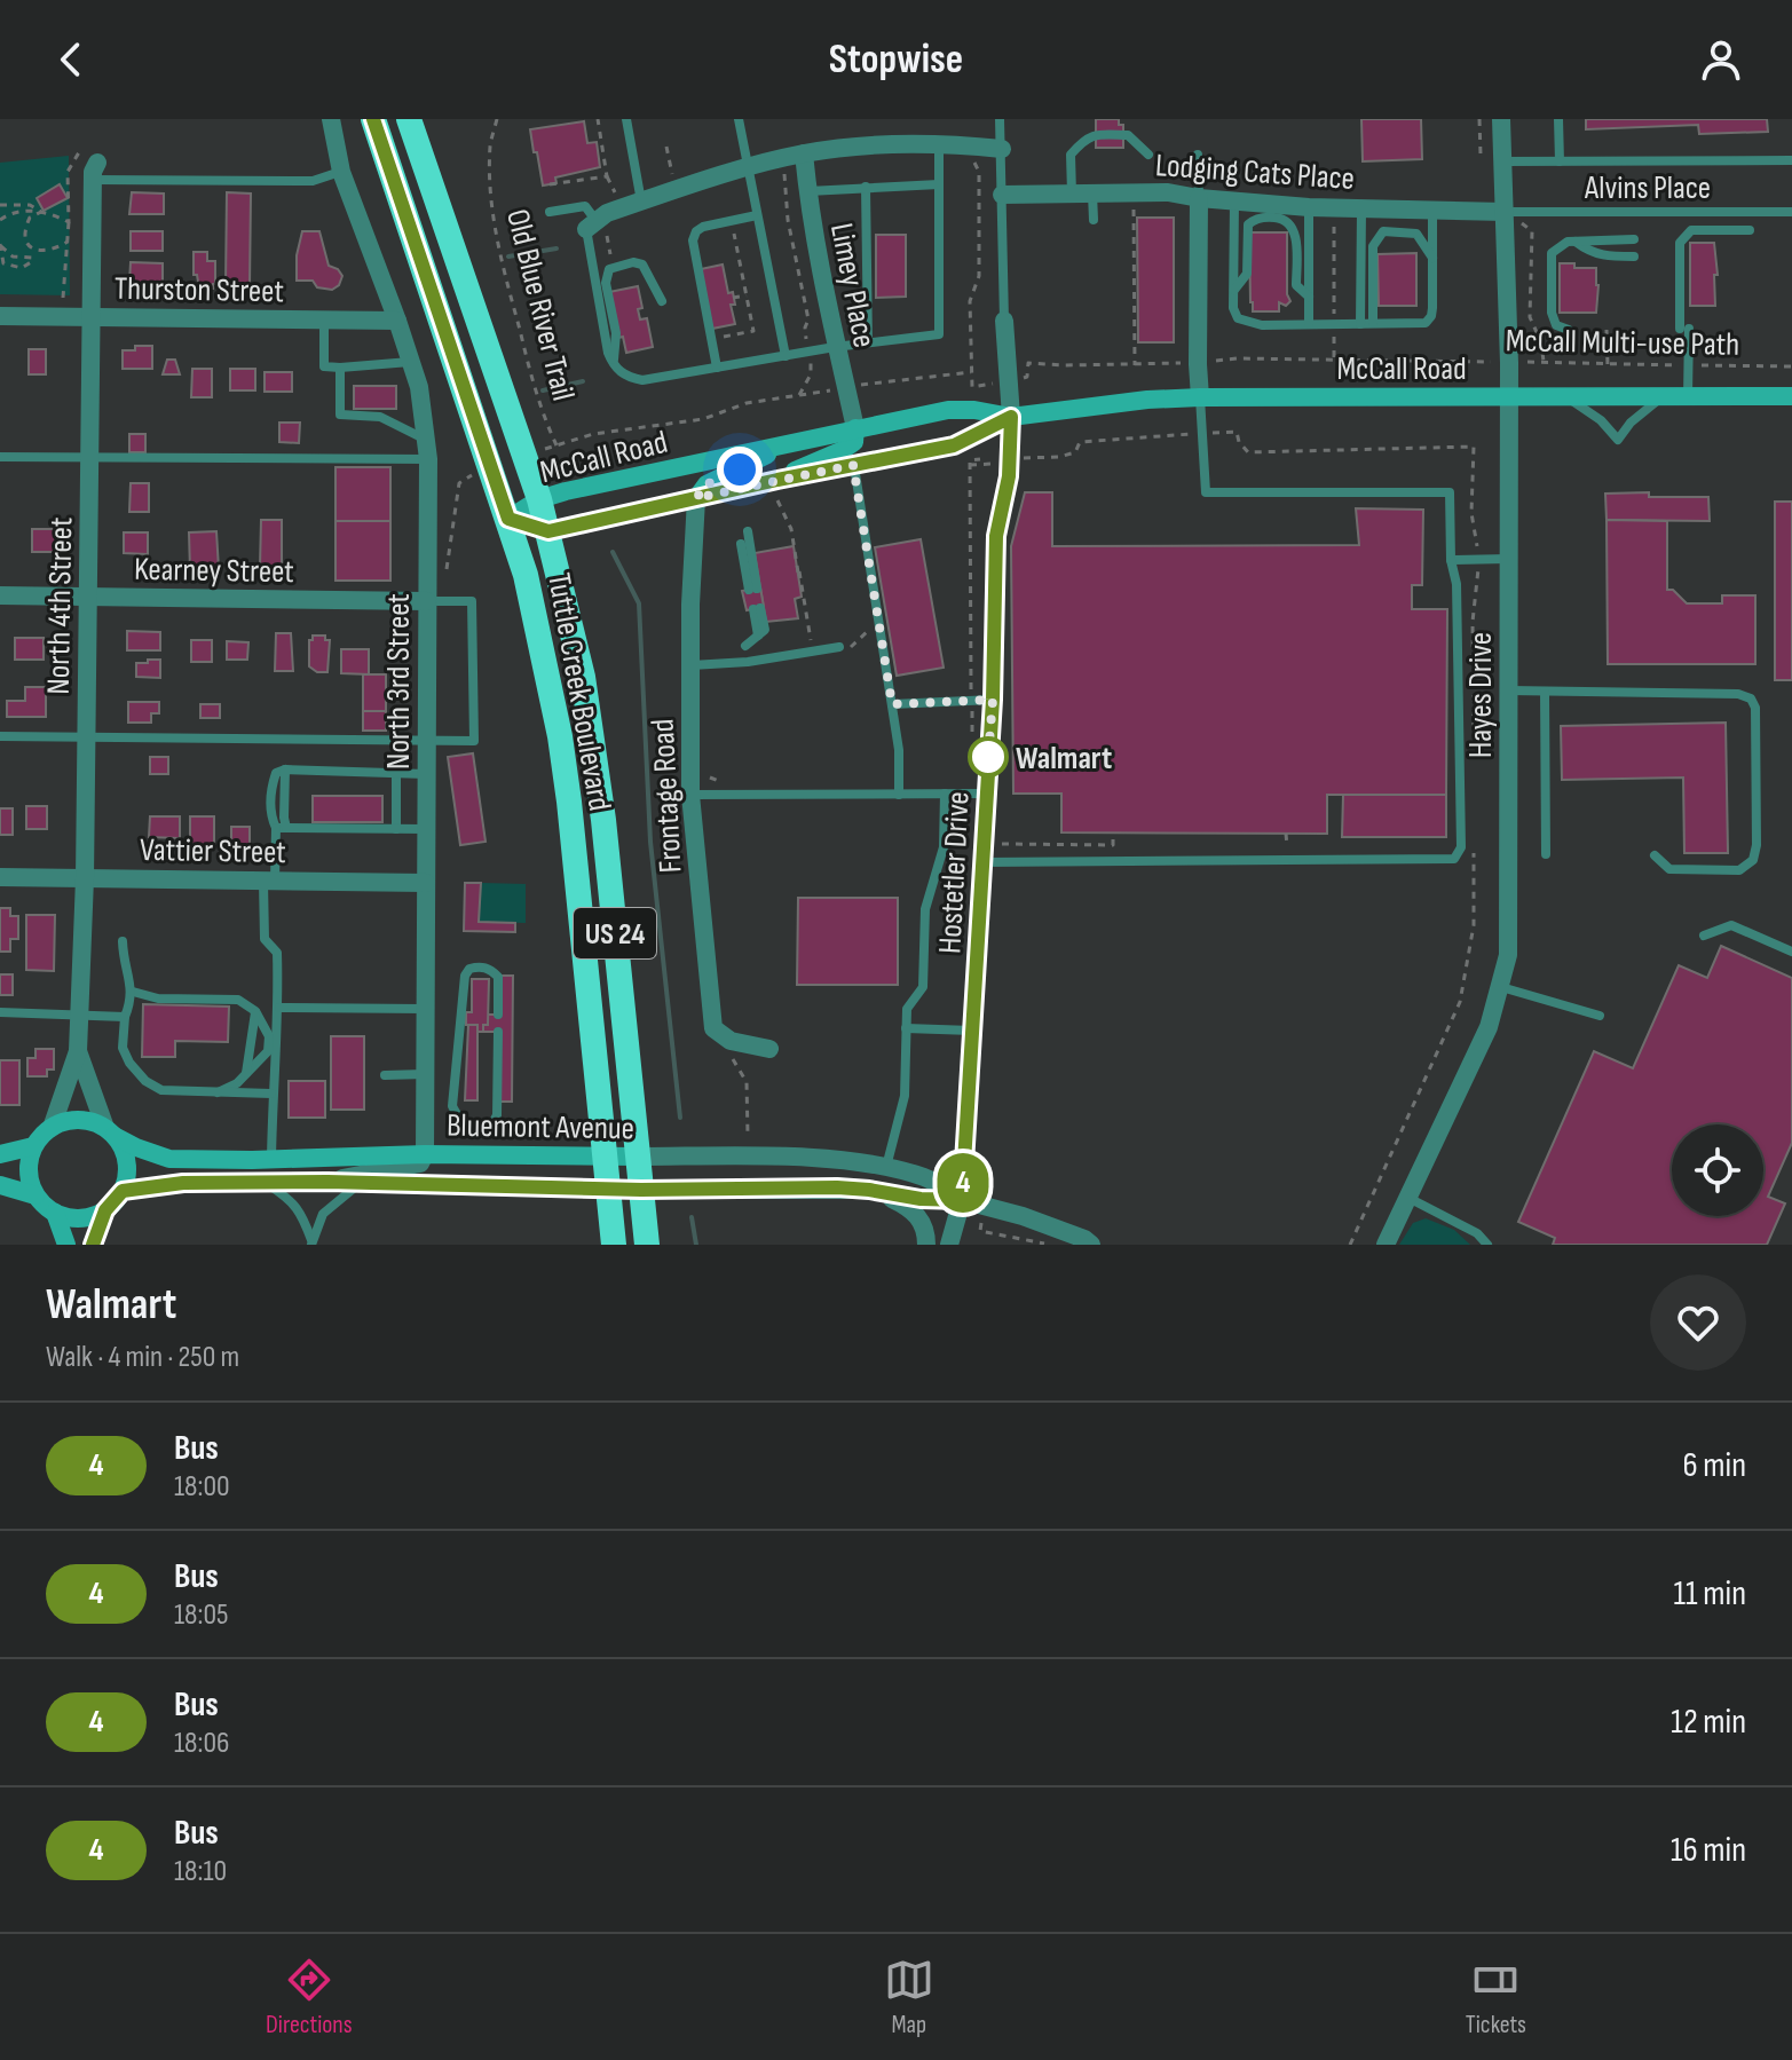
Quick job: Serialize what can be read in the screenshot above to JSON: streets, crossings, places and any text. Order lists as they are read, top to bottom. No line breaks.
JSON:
{"streets":{"highway":["Tuttle Creek Boulevard","US 24"],"main road":["McCall Road","Bluemont Avenue"],"street":["Lodging Cats Place","Limey Place","Thurston Street","Kearney Street","North 4th Street","North 3rd Street","Hayes Drive","Frontage Road","Vattier Street","Hostetler Drive"],"lane":["Alvins Place"],"path":["Old Blue River Trail","McCall Multi-use Path"]},"crossings":[["Lodging Cats Place","Alvins Place"],["Lodging Cats Place","Hayes Drive"],["Lodging Cats Place","Hostetler Drive"],["Alvins Place","Hayes Drive"],["Limey Place","McCall Road"],["Thurston Street","North 4th Street"],["Thurston Street","North 3rd Street"],["McCall Multi-use Path","Hayes Drive"],["McCall Road","Tuttle Creek Boulevard"],["McCall Road","Hayes Drive"],["McCall Road","Frontage Road"],["McCall Road","Hostetler Drive"],["Kearney Street","North 4th Street"],["Kearney Street","North 3rd Street"],["North 4th Street","Vattier Street"],["North 4th Street","Bluemont Avenue"],["North 3rd Street","Vattier Street"],["North 3rd Street","Bluemont Avenue"],["Tuttle Creek Boulevard","Bluemont Avenue"],["Hostetler Drive","Bluemont Avenue"]],"places":["Walmart"],"lines":["bus line 4"],"page":{"header":"Stopwise","on_map":"4","heading":["Walmart","Walk · 4 min · 250 m"],"list":[{"mark":"4","name":"Bus","note":"18:00","value":"6 min"},{"mark":"4","name":"Bus","note":"18:05","value":"11 min"},{"mark":"4","name":"Bus","note":"18:06","value":"12 min"},{"mark":"4","name":"Bus","note":"18:10","value":"16 min"}],"tabs":["Directions","Map","Tickets"]}}
